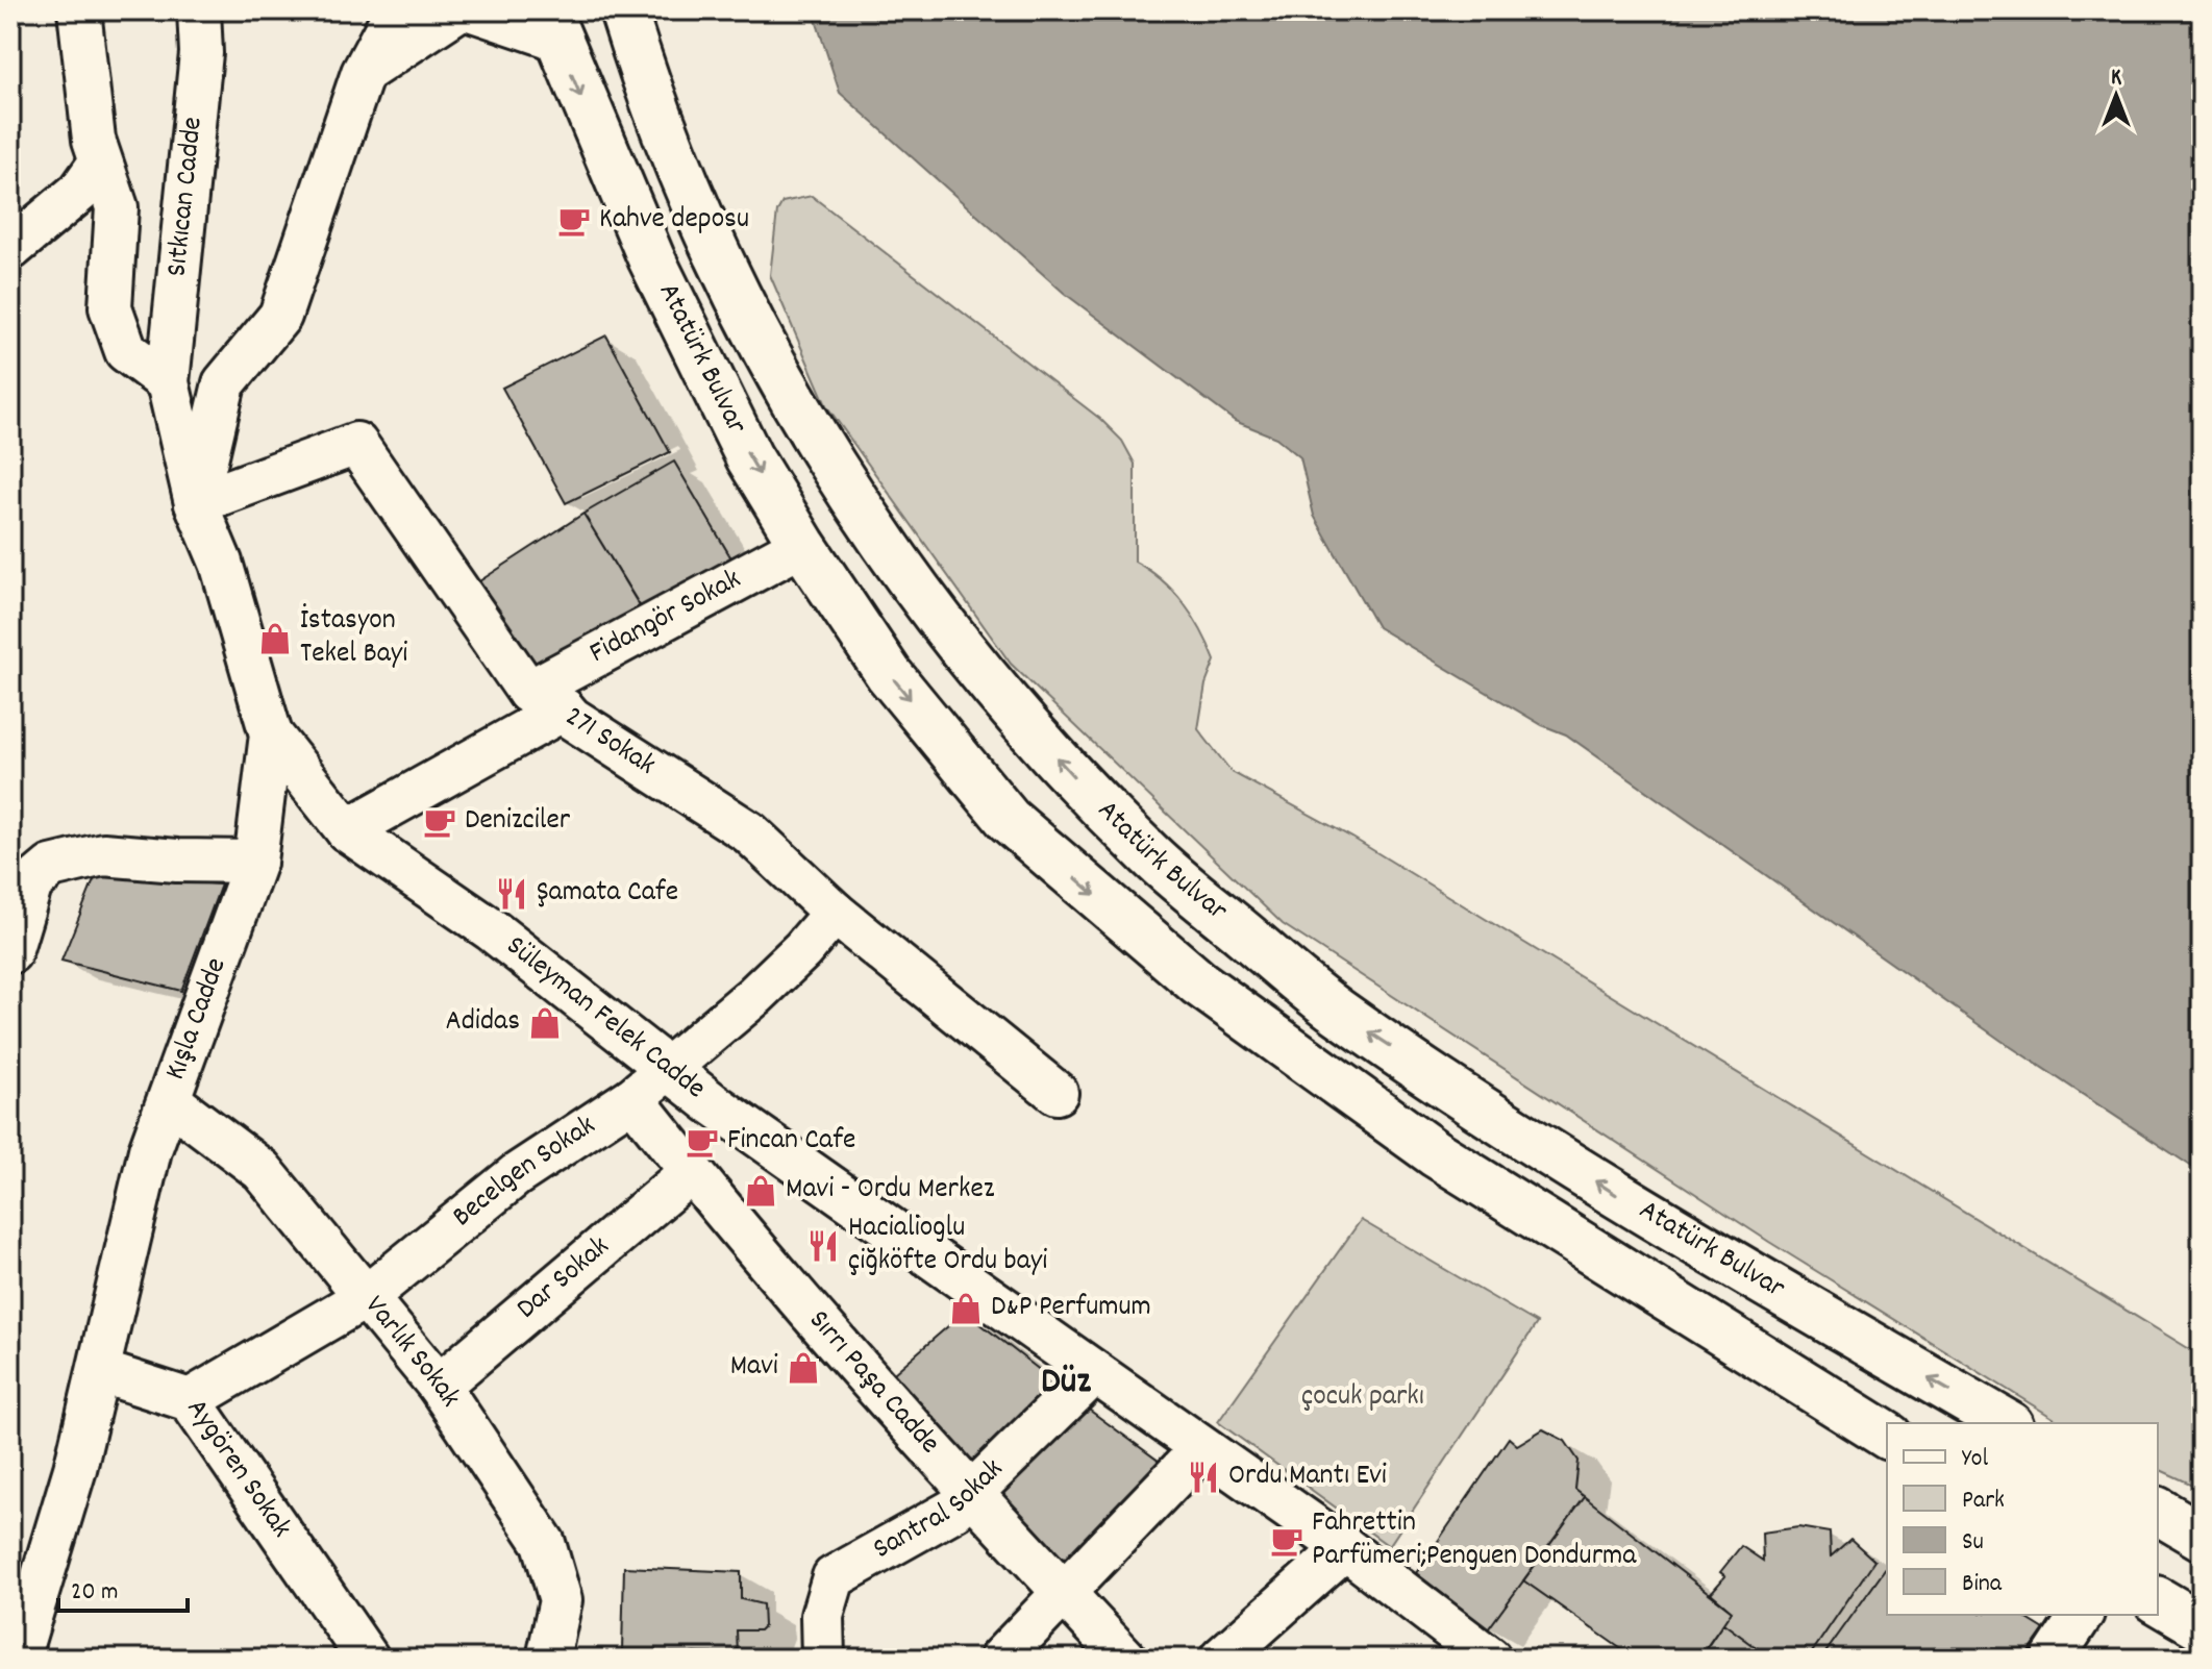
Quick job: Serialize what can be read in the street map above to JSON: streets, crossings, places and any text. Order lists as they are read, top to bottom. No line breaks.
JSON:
{"streets":{"highway":["Atatürk Bulvar"],"street":["Sıtkıcan Cadde","Fidangör Sokak","271 Sokak","Süleyman Felek Cadde","Kışla Cadde","Becelgen Sokak","Dar Sokak","Varlık Sokak","Sırrı Paşa Cadde","Aygören Sokak","Santral Sokak"]},"crossings":[["Sıtkıcan Cadde","Kışla Cadde"],["Atatürk Bulvar","Fidangör Sokak"],["Fidangör Sokak","271 Sokak"],["Fidangör Sokak","Süleyman Felek Cadde"],["271 Sokak","Kışla Cadde"],["271 Sokak","Becelgen Sokak"],["Süleyman Felek Cadde","Kışla Cadde"],["Süleyman Felek Cadde","Becelgen Sokak"],["Süleyman Felek Cadde","Santral Sokak"],["Kışla Cadde","Varlık Sokak"],["Kışla Cadde","Aygören Sokak"],["Becelgen Sokak","Varlık Sokak"],["Becelgen Sokak","Sırrı Paşa Cadde"],["Becelgen Sokak","Aygören Sokak"],["Dar Sokak","Varlık Sokak"],["Dar Sokak","Sırrı Paşa Cadde"],["Sırrı Paşa Cadde","Santral Sokak"]],"districts":["Düz"],"parks":["çocuk parkı"],"places":{"cafe":["Kahve deposu","Denizciler","Fincan Cafe","Fahrettin Parfümeri;Penguen Dondurma"],"shop":["İstasyon Tekel Bayi","Adidas","Mavi - Ordu Merkez","D&P Perfumum","Mavi"],"restaurant":["Şamata Cafe","Hacialioglu çiğköfte Ordu bayi","Ordu Mantı Evi"]},"legend":["Yol","Park","Su","Bina"],"scale_bar":"20 m","north":"top"}
